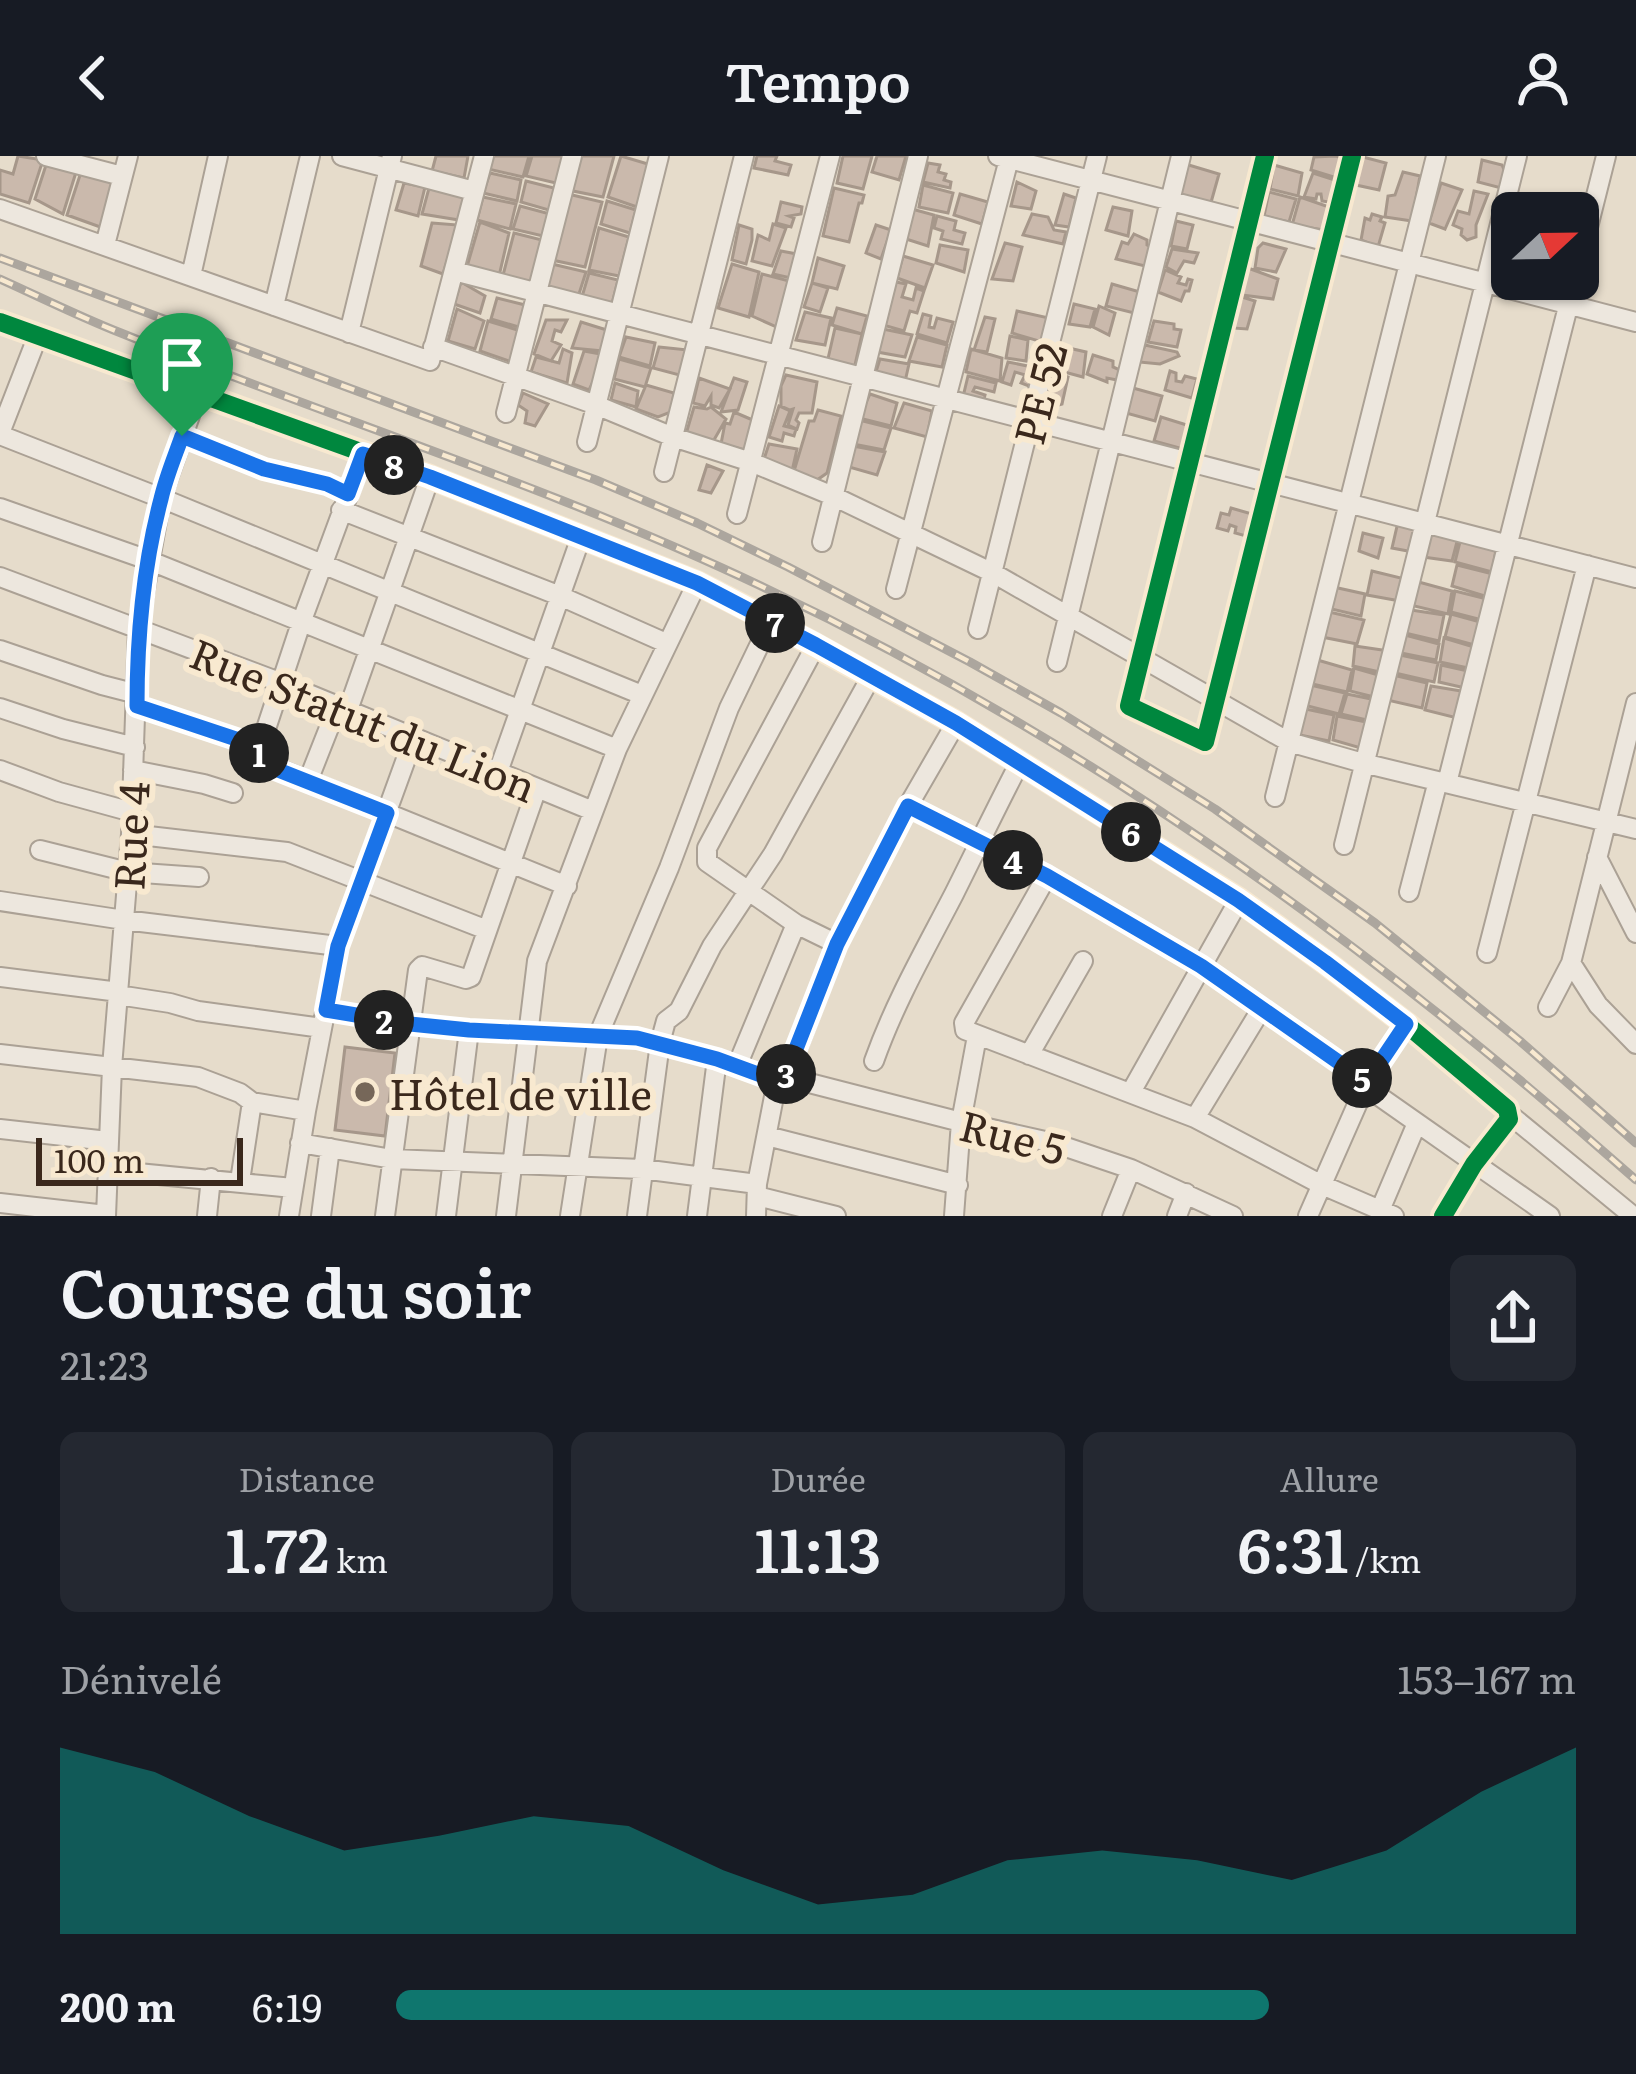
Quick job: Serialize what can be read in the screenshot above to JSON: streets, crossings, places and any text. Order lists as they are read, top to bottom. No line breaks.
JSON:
{"streets":{"street":["PE 52","Rue Statut du Lion","Rue 4","Rue 5"]},"crossings":[["Rue Statut du Lion","Rue 4"],["Rue 4","Rue 5"]],"places":["Hôtel de ville"],"scale_bar":"100 m","north":"right","page":{"header":"Tempo","pins":["8","7","1","6","4","2","3","5"],"scale":"100 m","heading":["Course du soir","21:23"],"stats":[["Distance","1.72 km"],["Durée","11:13"],["Allure","6:31 /km"]],"chart":["Dénivelé","153–167 m"],"list":[{"name":"200 m","note":"6:19"}]}}
